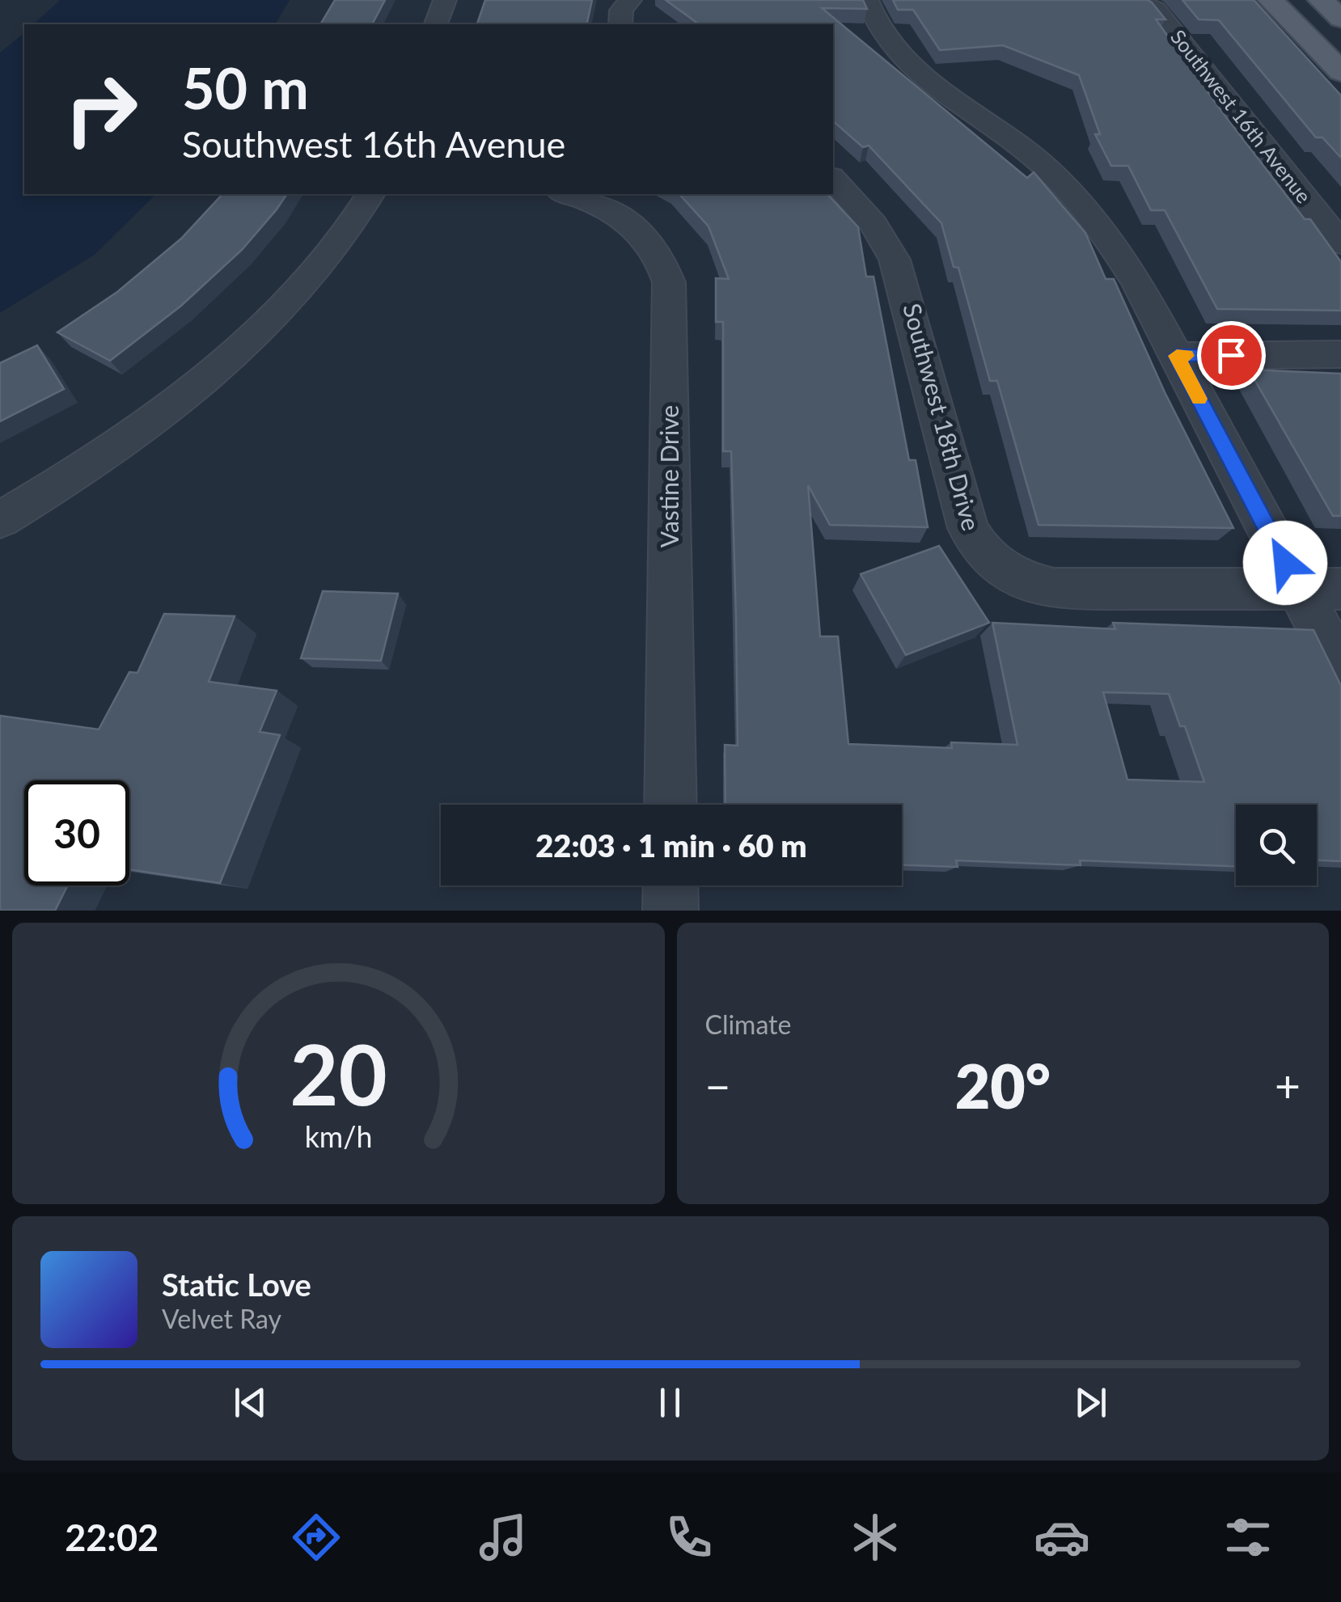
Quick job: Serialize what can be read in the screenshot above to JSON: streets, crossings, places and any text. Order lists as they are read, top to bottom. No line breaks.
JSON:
{"streets":{"street":["Southwest 16th Avenue","Southwest 18th Drive","Vastine Drive"]},"page":{"turn":["50 m","Southwest 16th Avenue"],"limit":"30","trip":"22:03 · 1 min · 60 m","tile":"Climate","heat":["−","20°","+"],"song":["Static Love","Velvet Ray"],"tabs":"22:02","gauge":["20","km/h"]}}
